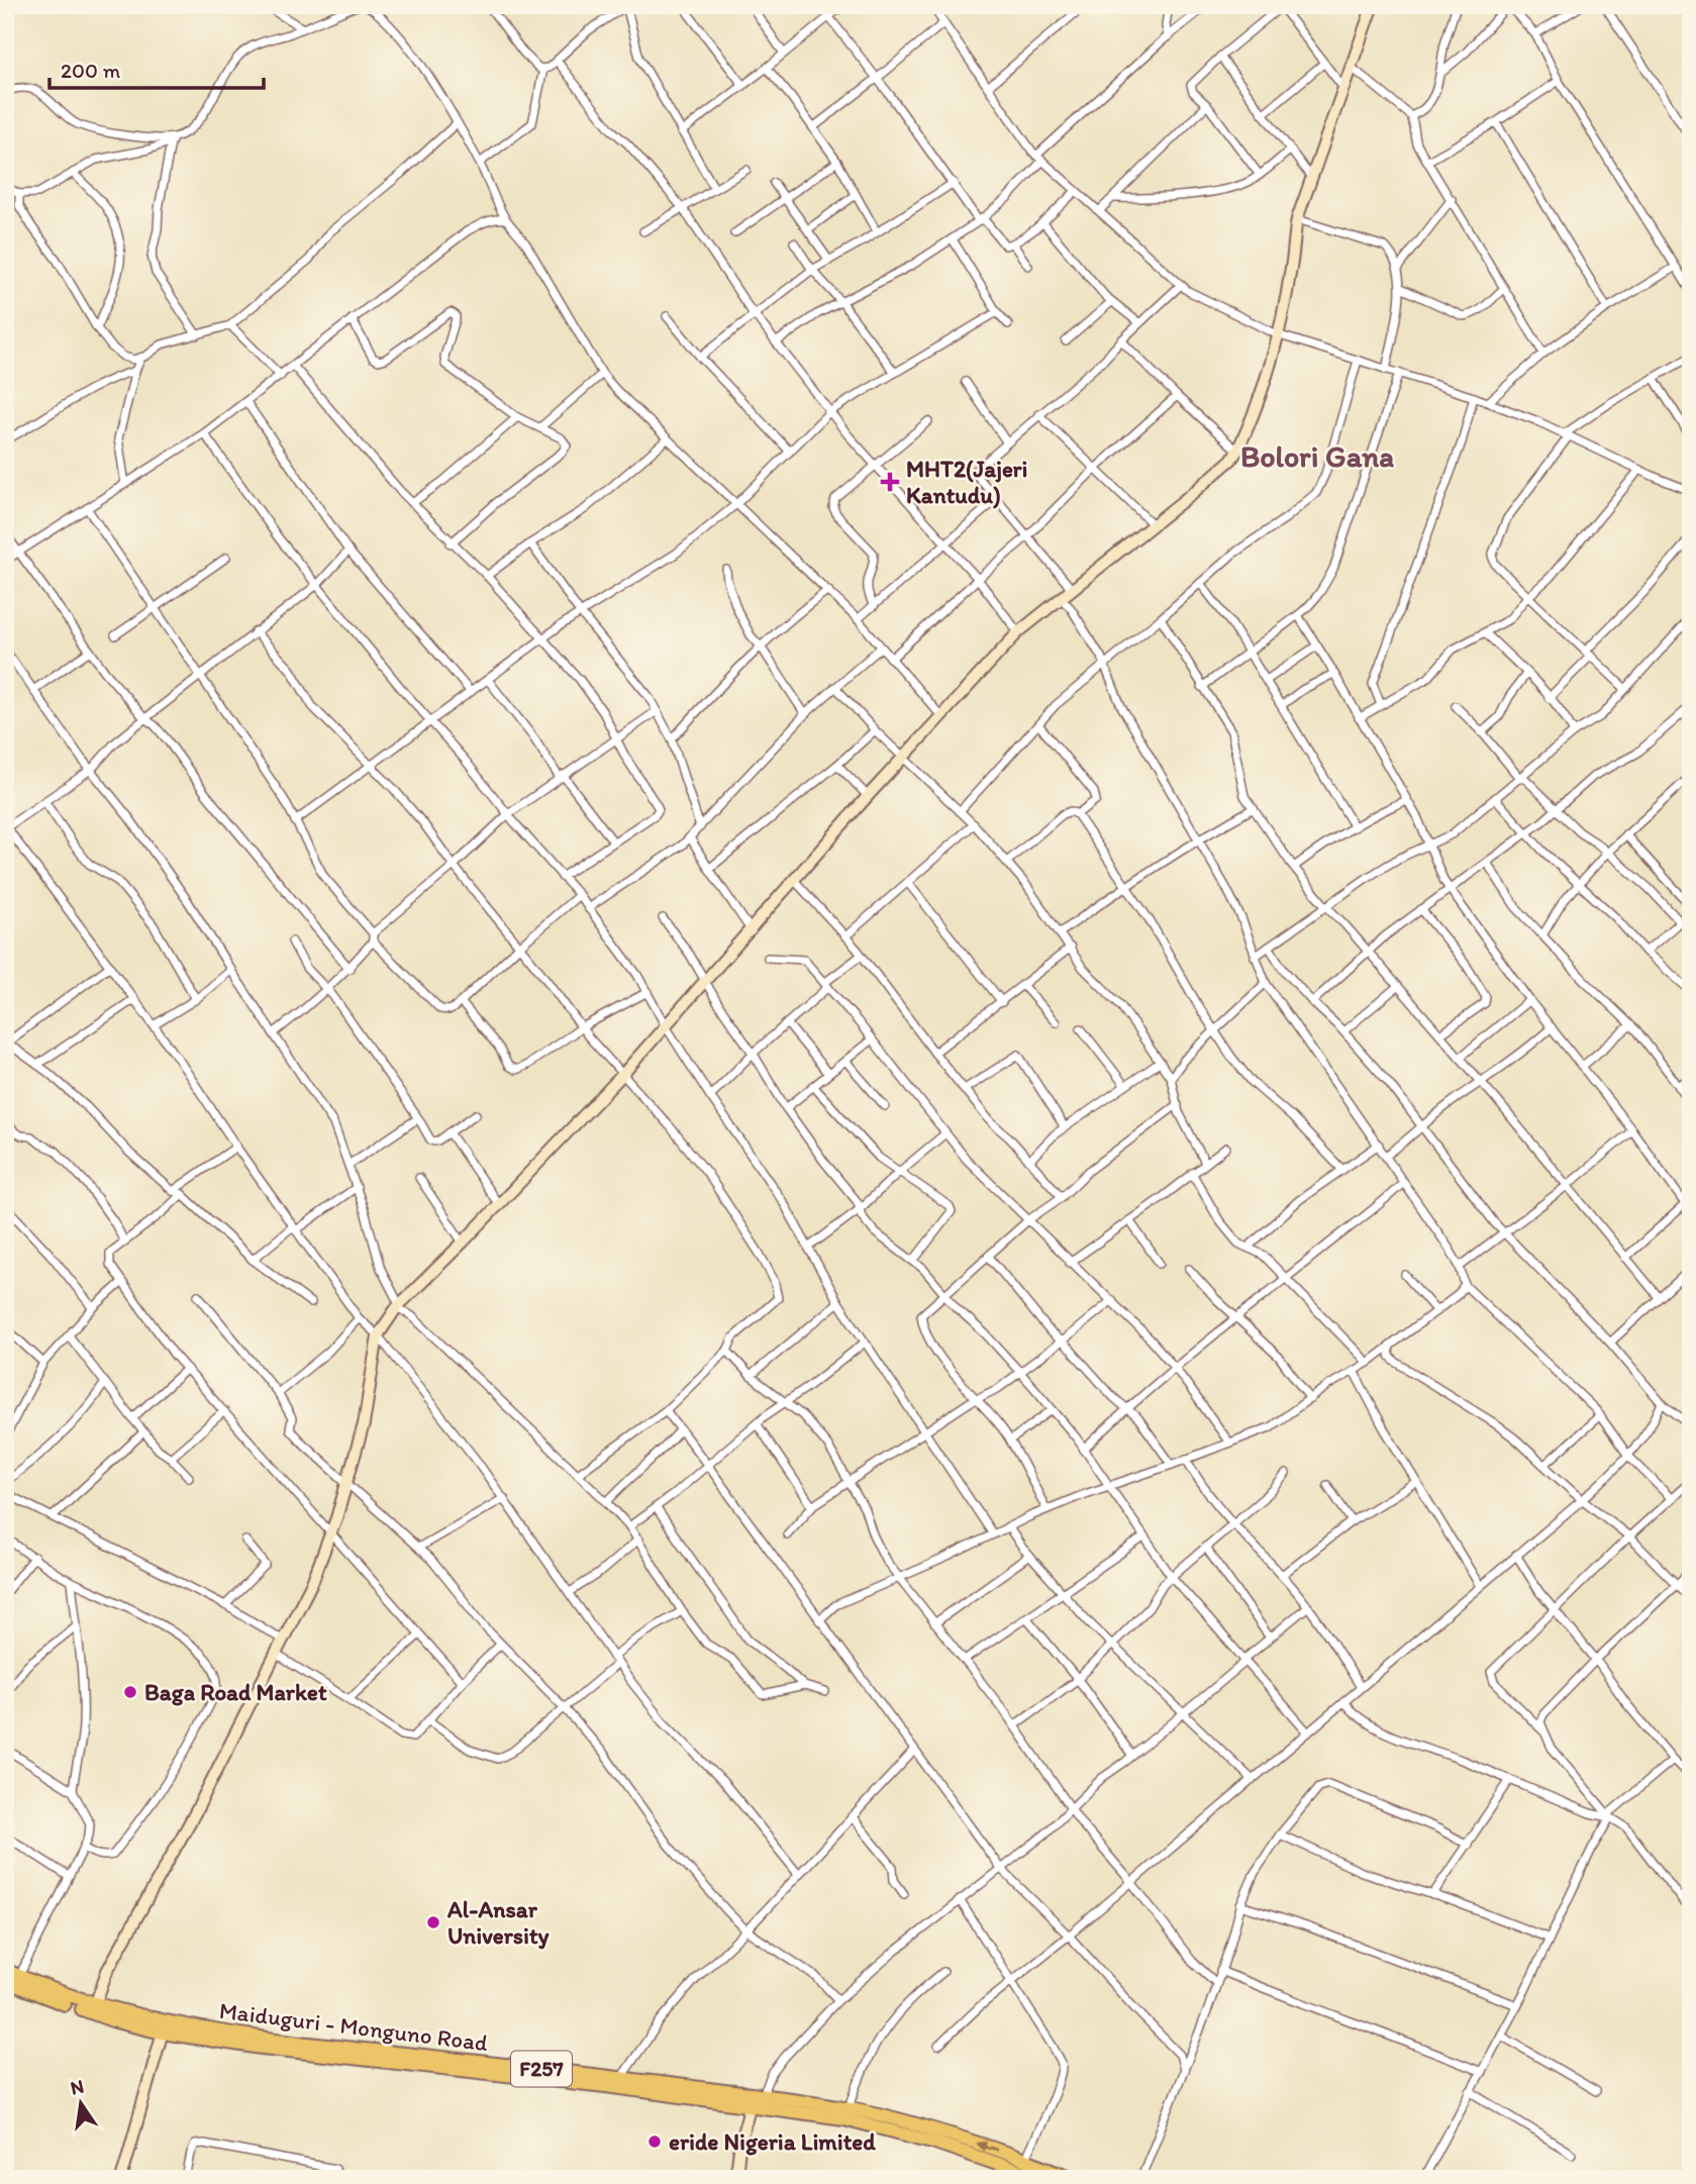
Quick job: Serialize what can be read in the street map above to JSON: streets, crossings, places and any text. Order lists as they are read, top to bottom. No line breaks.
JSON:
{"streets":{"main road":["Maiduguri - Monguno Road","F257"]},"districts":["Bolori Gana"],"places":{"health":["MHT2(Jajeri Kantudu)"],"other":["Baga Road Market","Al-Ansar University","eride Nigeria Limited"]},"scale_bar":"200 m","north":"top"}
